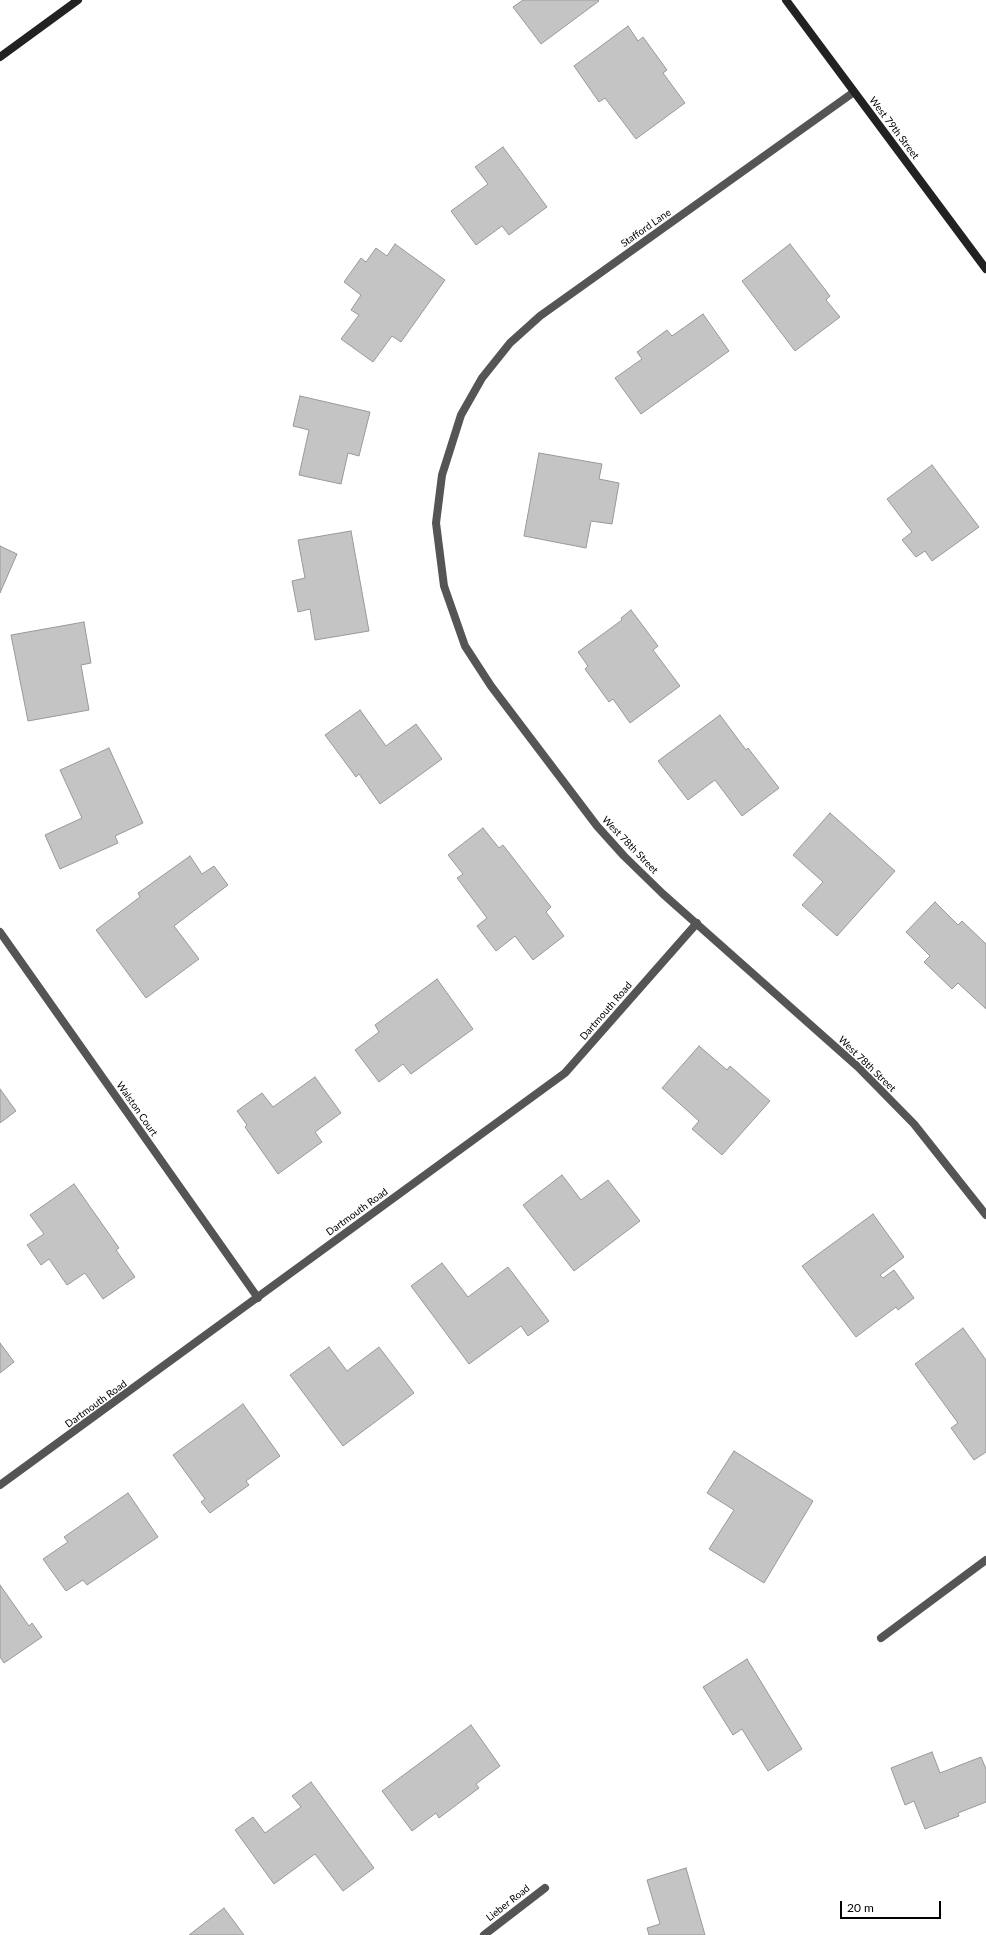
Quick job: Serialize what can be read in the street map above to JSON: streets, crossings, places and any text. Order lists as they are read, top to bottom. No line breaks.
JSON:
{"streets":{"main road":["West 79th Street"],"street":["Stafford Lane","West 78th Street","Dartmouth Road","Walston Court","Lieber Road"]},"crossings":[["West 79th Street","Stafford Lane"],["Stafford Lane","West 78th Street"],["West 78th Street","Dartmouth Road"],["Dartmouth Road","Walston Court"]],"scale_bar":"20 m"}
